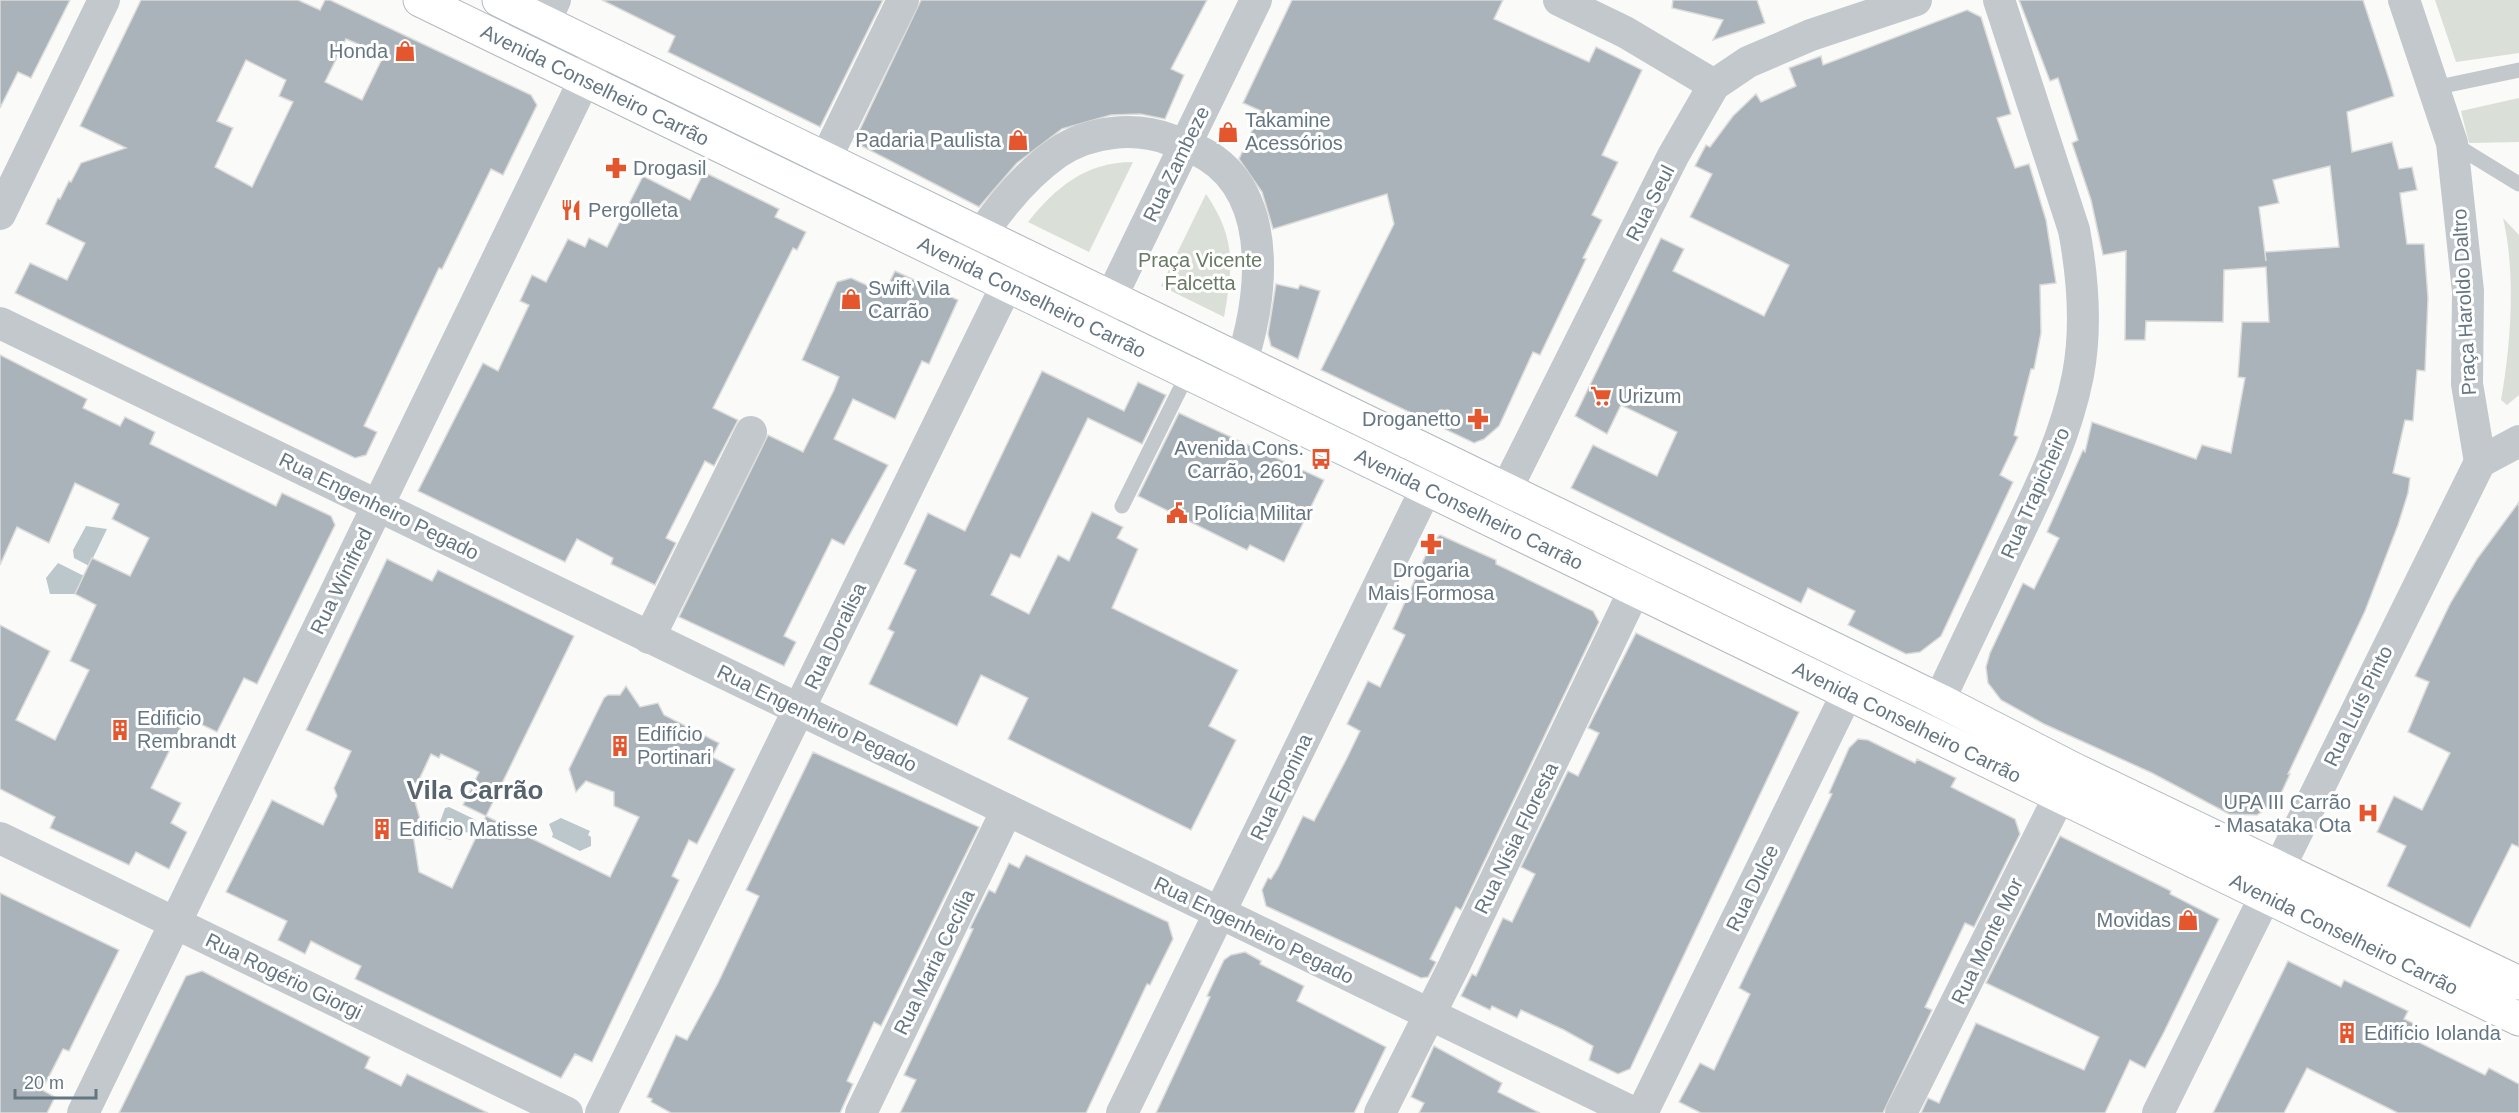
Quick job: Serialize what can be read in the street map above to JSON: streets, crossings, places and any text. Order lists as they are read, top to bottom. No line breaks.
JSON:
{"streets":{"main road":["Avenida Conselheiro Carrão"],"street":["Rua Zambeze","Rua Seul","Praça Haroldo Daltro","Rua Trapicheiro","Rua Engenheiro Pegado","Rua Winifred","Rua Doralisa","Rua Luís Pinto","Rua Eponina","Rua Nísia Floresta","Rua Dulce","Rua Monte Mor","Rua Maria Cecília","Rua Rogério Giorgi"]},"crossings":[["Avenida Conselheiro Carrão","Rua Zambeze"],["Avenida Conselheiro Carrão","Rua Seul"],["Avenida Conselheiro Carrão","Rua Trapicheiro"],["Avenida Conselheiro Carrão","Rua Winifred"],["Avenida Conselheiro Carrão","Rua Doralisa"],["Avenida Conselheiro Carrão","Rua Luís Pinto"],["Avenida Conselheiro Carrão","Rua Eponina"],["Avenida Conselheiro Carrão","Rua Nísia Floresta"],["Avenida Conselheiro Carrão","Rua Dulce"],["Avenida Conselheiro Carrão","Rua Monte Mor"],["Praça Haroldo Daltro","Rua Luís Pinto"],["Rua Engenheiro Pegado","Rua Winifred"],["Rua Engenheiro Pegado","Rua Doralisa"],["Rua Engenheiro Pegado","Rua Eponina"],["Rua Engenheiro Pegado","Rua Nísia Floresta"],["Rua Engenheiro Pegado","Rua Maria Cecília"],["Rua Winifred","Rua Rogério Giorgi"]],"districts":["Vila Carrão"],"parks":["Praça Vicente Falcetta"],"places":{"shop":["Honda","Takamine Acessórios","Padaria Paulista","Swift Vila Carrão","Movidas"],"pharmacy":["Drogasil","Droganetto","Drogaria Mais Formosa"],"restaurant":["Pergolleta"],"supermarket":["Urizum"],"bus stop":["Avenida Cons. Carrão, 2601"],"public building":["Polícia Militar"],"building":["Edificio Rembrandt","Edifício Portinari","Edificio Matisse","Edifício Iolanda"],"hospital":["UPA III Carrão - Masataka Ota"]},"scale_bar":"20 m"}
